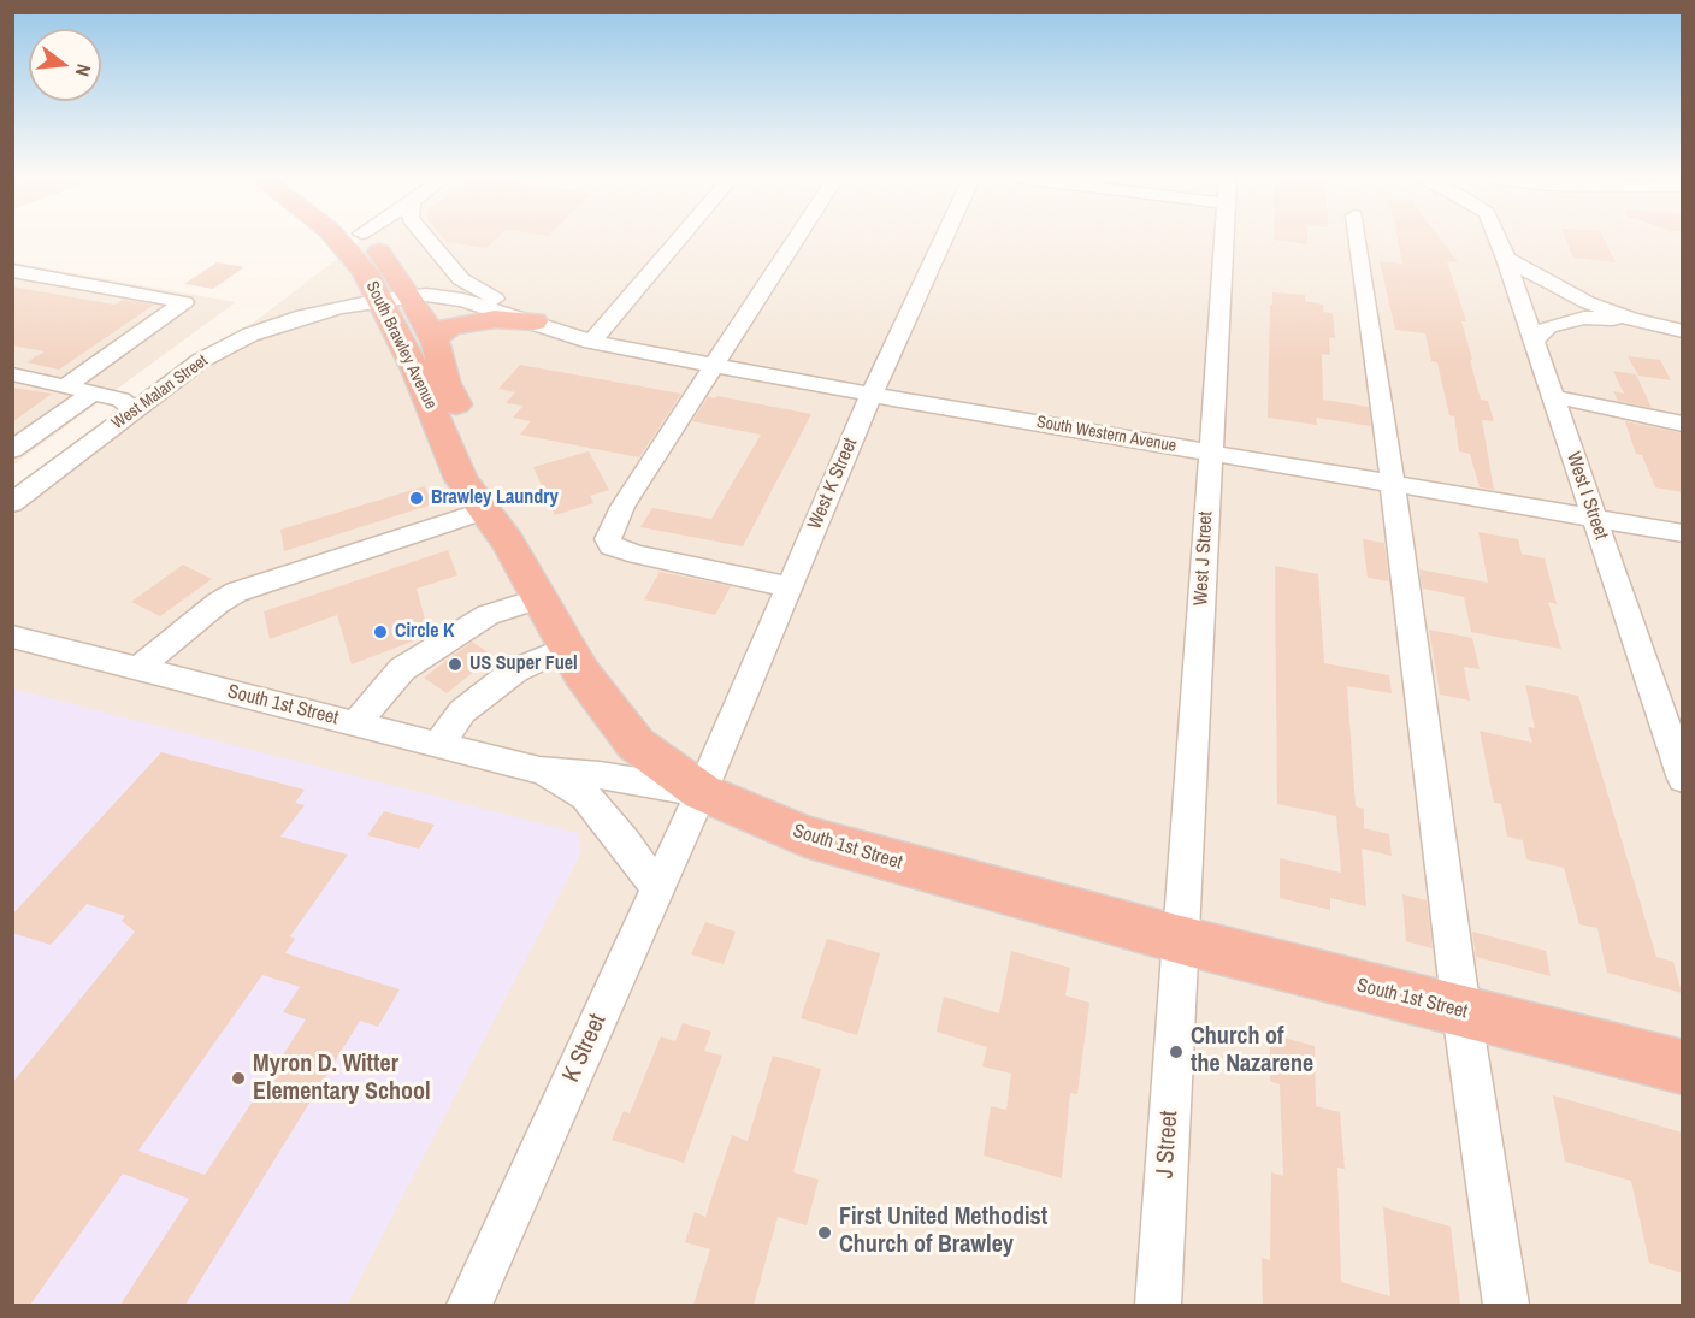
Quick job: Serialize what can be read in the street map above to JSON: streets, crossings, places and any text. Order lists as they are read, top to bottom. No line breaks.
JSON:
{"streets":{"highway":["South Brawley Avenue","South 1st Street"],"street":["West Malan Street","South Western Avenue","West K Street","West I Street","West J Street","K Street","J Street"]},"crossings":[["South Brawley Avenue","West Malan Street"],["South Brawley Avenue","South Western Avenue"],["South Brawley Avenue","West K Street"],["South Brawley Avenue","South 1st Street"],["South Brawley Avenue","K Street"],["West Malan Street","South Western Avenue"],["South Western Avenue","West K Street"],["South Western Avenue","West I Street"],["South Western Avenue","West J Street"],["West K Street","South 1st Street"],["West K Street","K Street"],["West J Street","South 1st Street"],["West J Street","J Street"],["South 1st Street","K Street"],["South 1st Street","J Street"]],"places":["Brawley Laundry","Circle K","US Super Fuel","Church of the Nazarene","Myron D. Witter Elementary School","First United Methodist Church of Brawley"],"north":"right"}
